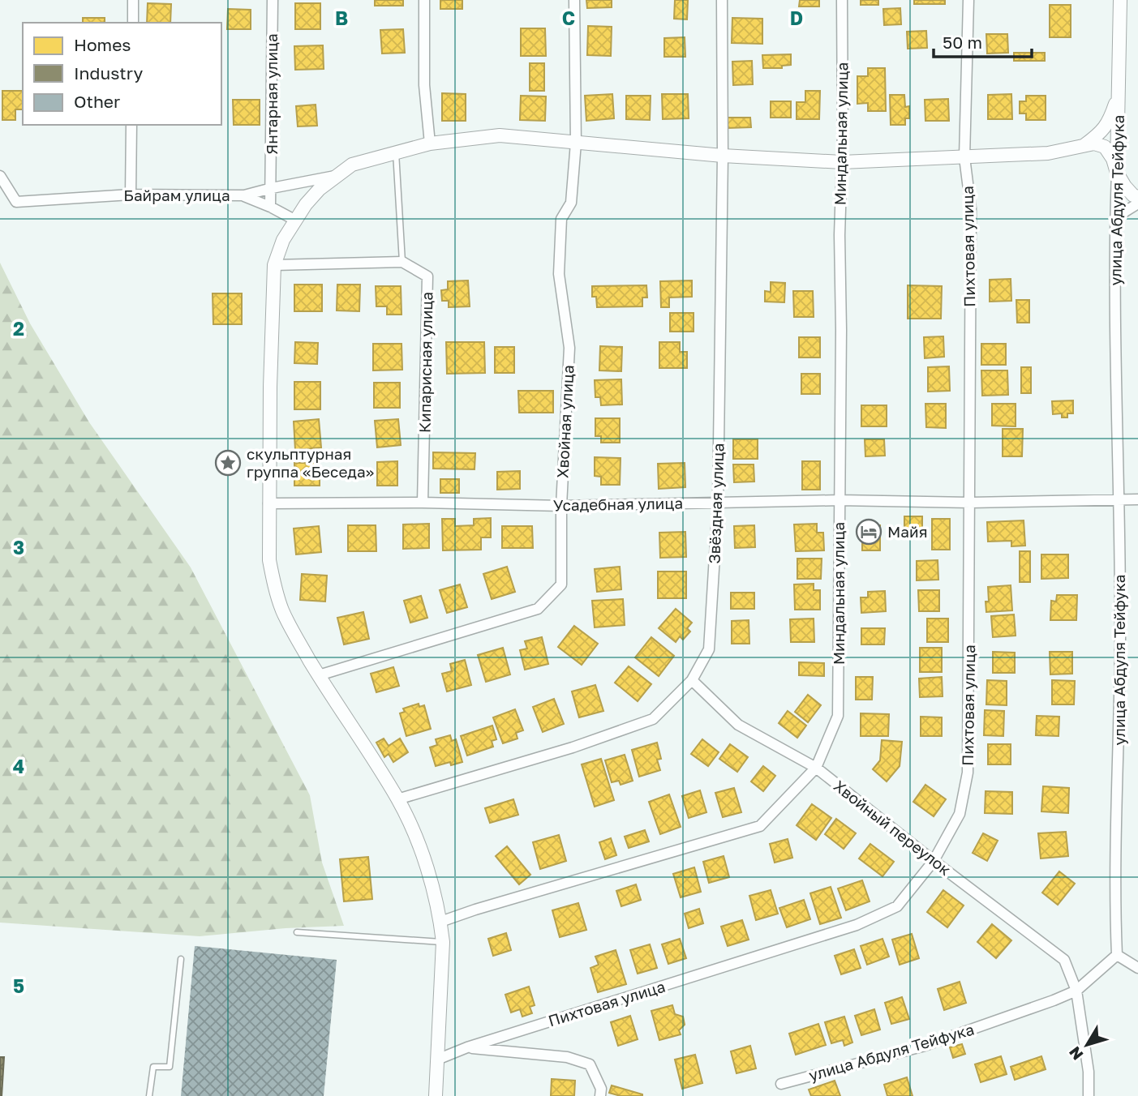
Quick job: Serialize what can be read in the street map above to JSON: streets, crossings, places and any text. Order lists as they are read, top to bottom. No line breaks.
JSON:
{"streets":{"street":["Янтарная улица","Миндальная улица","Байрам улица","улица Абдуля Тейфука","Пихтовая улица","Кипарисная улица","Хвойная улица","Звёздная улица","Усадебная улица","Хвойный переулок"]},"crossings":[["Янтарная улица","Байрам улица"],["Миндальная улица","Усадебная улица"],["Миндальная улица","Хвойный переулок"],["улица Абдуля Тейфука","Усадебная улица"],["улица Абдуля Тейфука","Хвойный переулок"],["Пихтовая улица","Усадебная улица"],["Пихтовая улица","Хвойный переулок"],["Кипарисная улица","Усадебная улица"],["Хвойная улица","Усадебная улица"],["Звёздная улица","Усадебная улица"],["Звёздная улица","Хвойный переулок"]],"places":{"place":["скульптурная группа «Беседа»"],"hotel":["Майя"]},"legend":["Homes","Industry","Other"],"scale_bar":"50 m","north":"bottom left","grid":{"columns":["B","C","D"],"rows":["2","3","4","5"]}}
